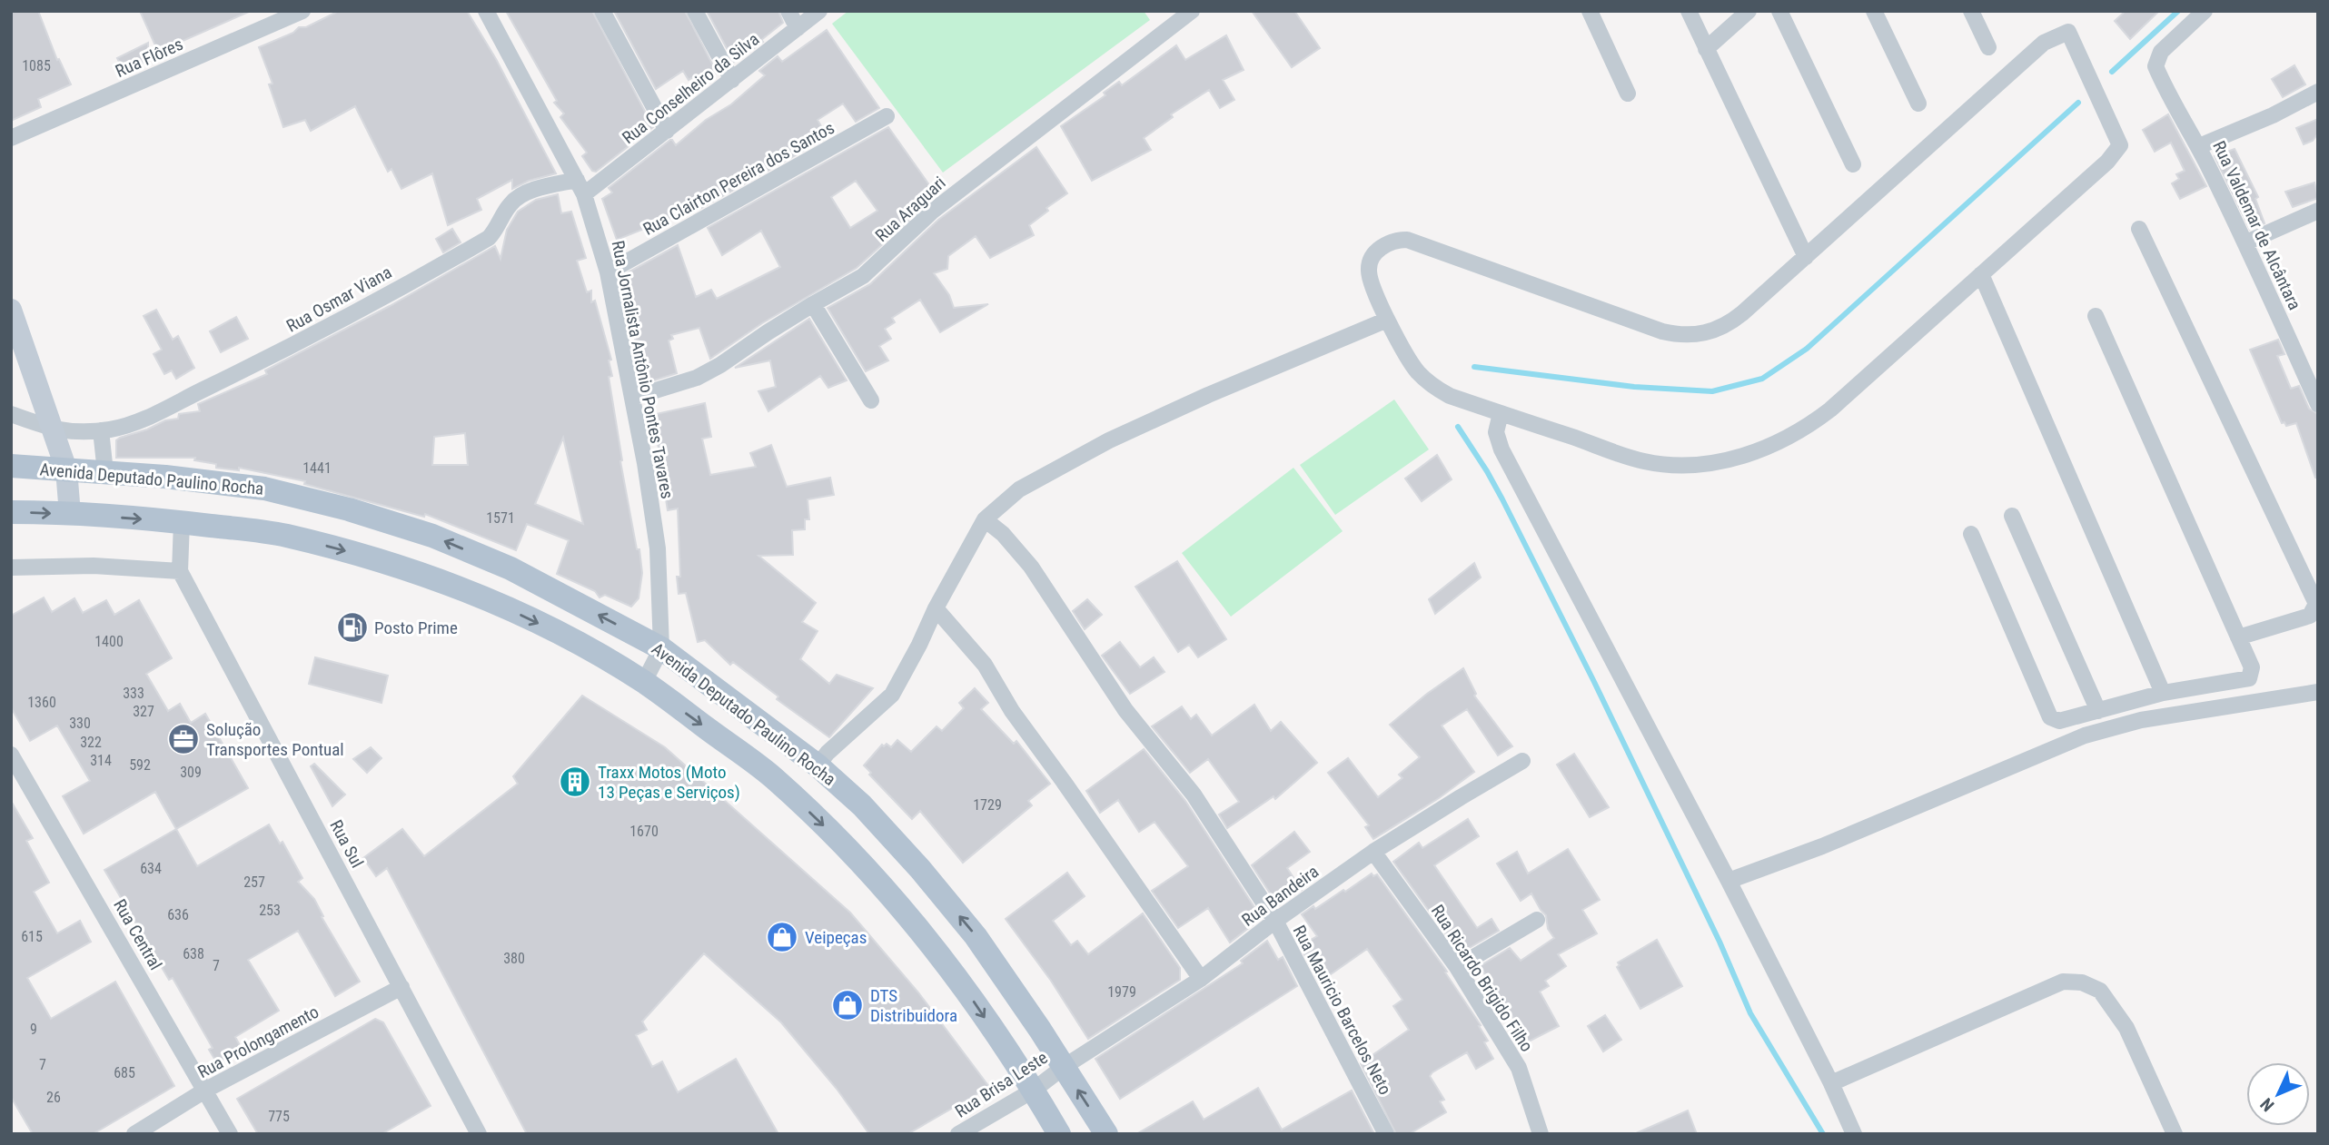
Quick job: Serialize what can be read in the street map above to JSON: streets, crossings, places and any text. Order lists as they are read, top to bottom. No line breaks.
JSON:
{"streets":{"main road":["Avenida Deputado Paulino Rocha"],"street":["Rua Flôres","Rua Conselheiro da Silva","Rua Clairton Pereira dos Santos","Rua Araguari","Rua Valdemar de Alcântara","Rua Osmar Viana","Rua Jornalista Antônio Pontes Tavares","Rua Sul","Rua Bandeira","Rua Central","Rua Ricardo Brigido Filho","Rua Mauricio Barcelos Neto","Rua Prolongamento","Rua Brisa Leste"]},"crossings":[["Rua Conselheiro da Silva","Rua Osmar Viana"],["Rua Conselheiro da Silva","Rua Jornalista Antônio Pontes Tavares"],["Rua Clairton Pereira dos Santos","Rua Jornalista Antônio Pontes Tavares"],["Rua Araguari","Rua Jornalista Antônio Pontes Tavares"],["Rua Osmar Viana","Rua Jornalista Antônio Pontes Tavares"],["Rua Jornalista Antônio Pontes Tavares","Avenida Deputado Paulino Rocha"],["Avenida Deputado Paulino Rocha","Rua Bandeira"],["Avenida Deputado Paulino Rocha","Rua Brisa Leste"],["Rua Sul","Rua Prolongamento"],["Rua Bandeira","Rua Ricardo Brigido Filho"],["Rua Bandeira","Rua Mauricio Barcelos Neto"],["Rua Bandeira","Rua Brisa Leste"],["Rua Central","Rua Prolongamento"]],"places":{"fuel station":["Posto Prime"],"office":["Solução Transportes Pontual"],"building":["Traxx Motos (Moto 13 Peças e Serviços)"],"shop":["Veipeças","DTS Distribuidora"]},"house_numbers":["1085","1441","1571","1400","333","1360","327","330","322","314","592","309","1729","1670","634","257","253","636","615","638","380","7","1979","9","7","685","26","775"],"north":"bottom left"}
